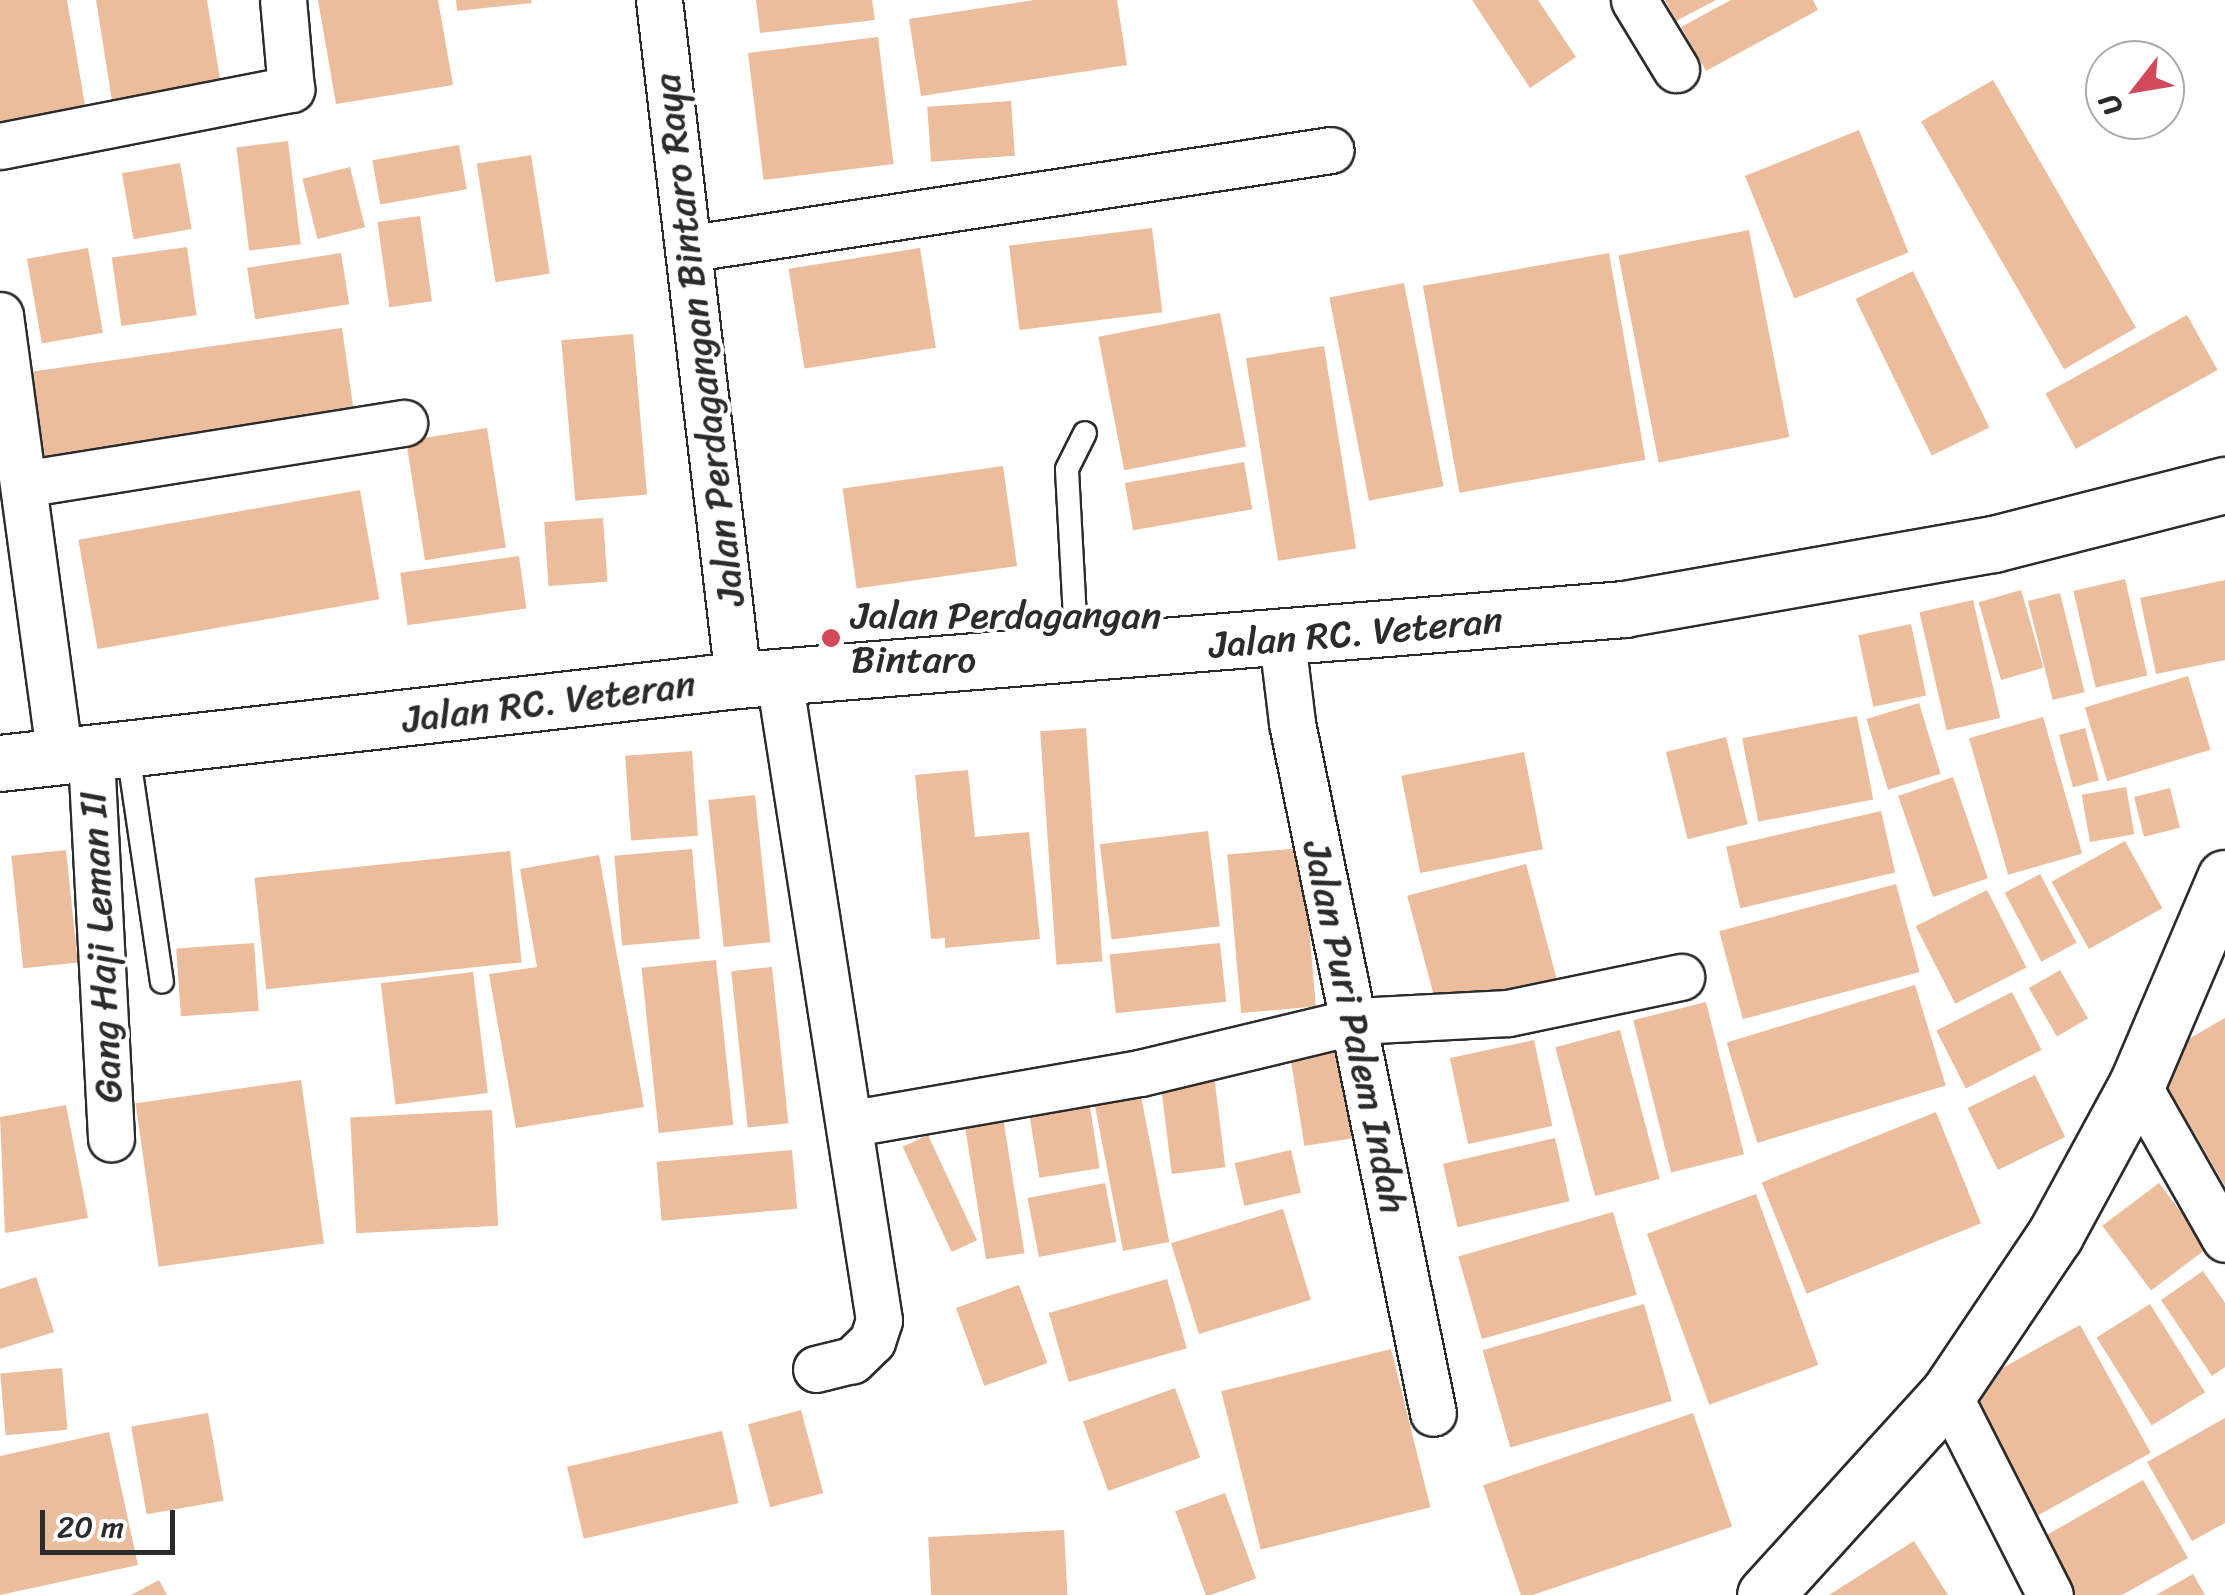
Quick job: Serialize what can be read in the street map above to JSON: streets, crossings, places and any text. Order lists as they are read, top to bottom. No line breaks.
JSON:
{"streets":{"main road":["Jalan RC. Veteran"],"street":["Jalan Perdagangan Bintaro Raya","Gang Haji Leman II","Jalan Puri Palem Indah"]},"crossings":[["Jalan Perdagangan Bintaro Raya","Jalan RC. Veteran"],["Jalan RC. Veteran","Gang Haji Leman II"],["Jalan RC. Veteran","Jalan Puri Palem Indah"]],"places":["Jalan Perdagangan Bintaro"],"scale_bar":"20 m","north":"bottom left"}
